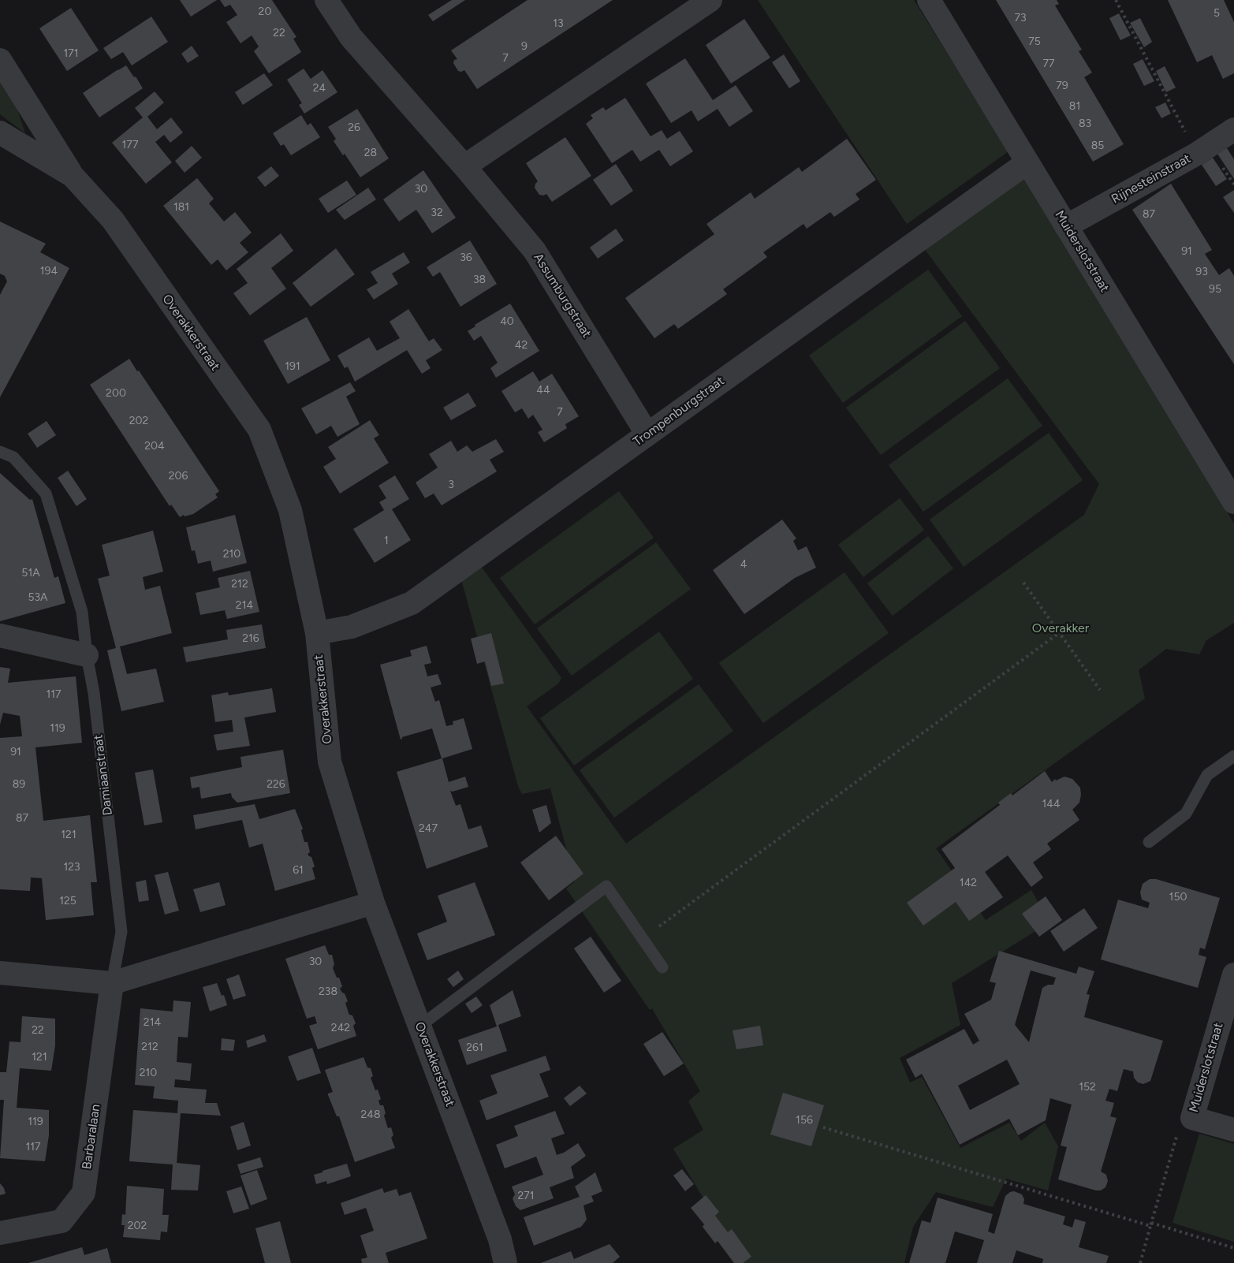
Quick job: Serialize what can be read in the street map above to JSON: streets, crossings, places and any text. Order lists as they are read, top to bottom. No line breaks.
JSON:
{"streets":{"street":["Rijnesteinstraat","Muiderslotstraat","Assumburgstraat","Overakkerstraat","Trompenburgstraat","Barbaralaan"],"lane":["Damiaanstraat"]},"crossings":[["Rijnesteinstraat","Muiderslotstraat"],["Muiderslotstraat","Trompenburgstraat"],["Assumburgstraat","Trompenburgstraat"],["Overakkerstraat","Trompenburgstraat"],["Damiaanstraat","Barbaralaan"]],"parks":["Overakker"],"house_numbers":["20","5","73","13","22","75","9","171","7","77","79","24","81","83","26","177","85","28","30","181","32","87","91","36","194","93","38","95","40","42","191","44","200","7","202","204","206","3","1","210","4","51A","212","53A","214","216","117","119","91","89","226","144","87","247","121","123","61","142","150","125","30","238","214","242","22","212","261","121","210","152","248","156","119","117","271","202"]}
